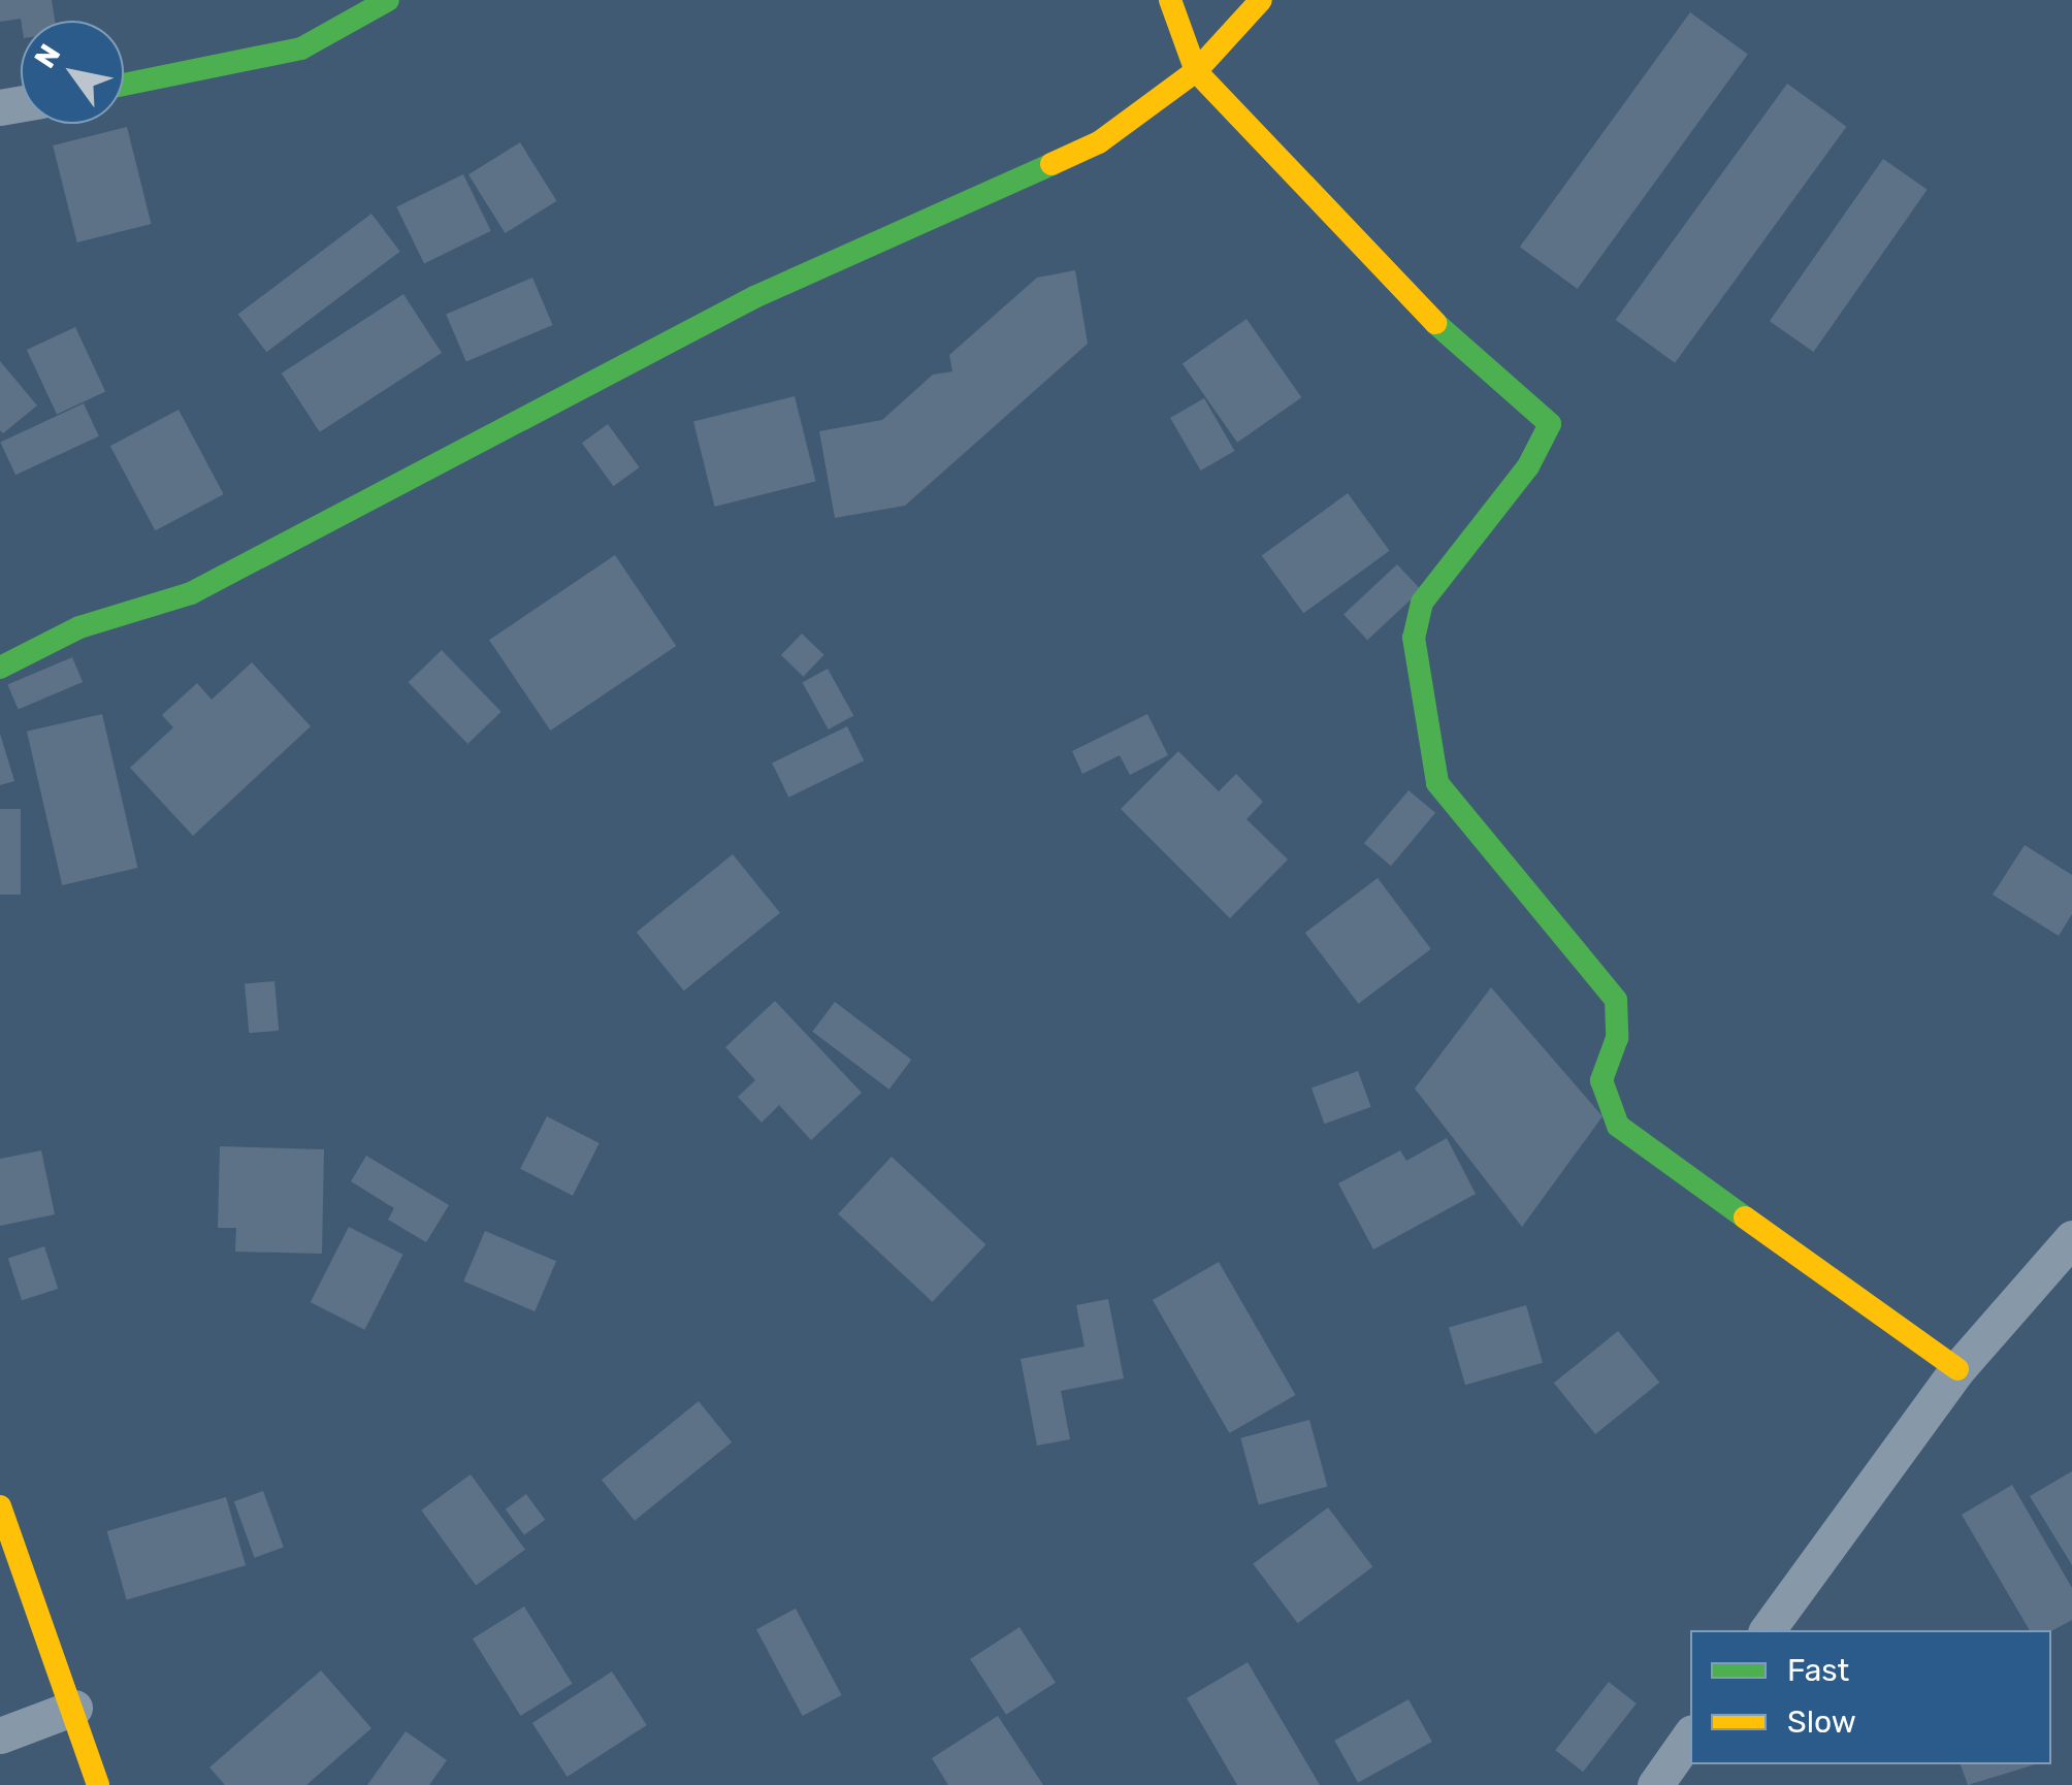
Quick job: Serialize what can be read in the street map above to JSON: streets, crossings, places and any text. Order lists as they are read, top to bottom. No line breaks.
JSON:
{"legend":["Fast","Slow"],"north":"top left"}
